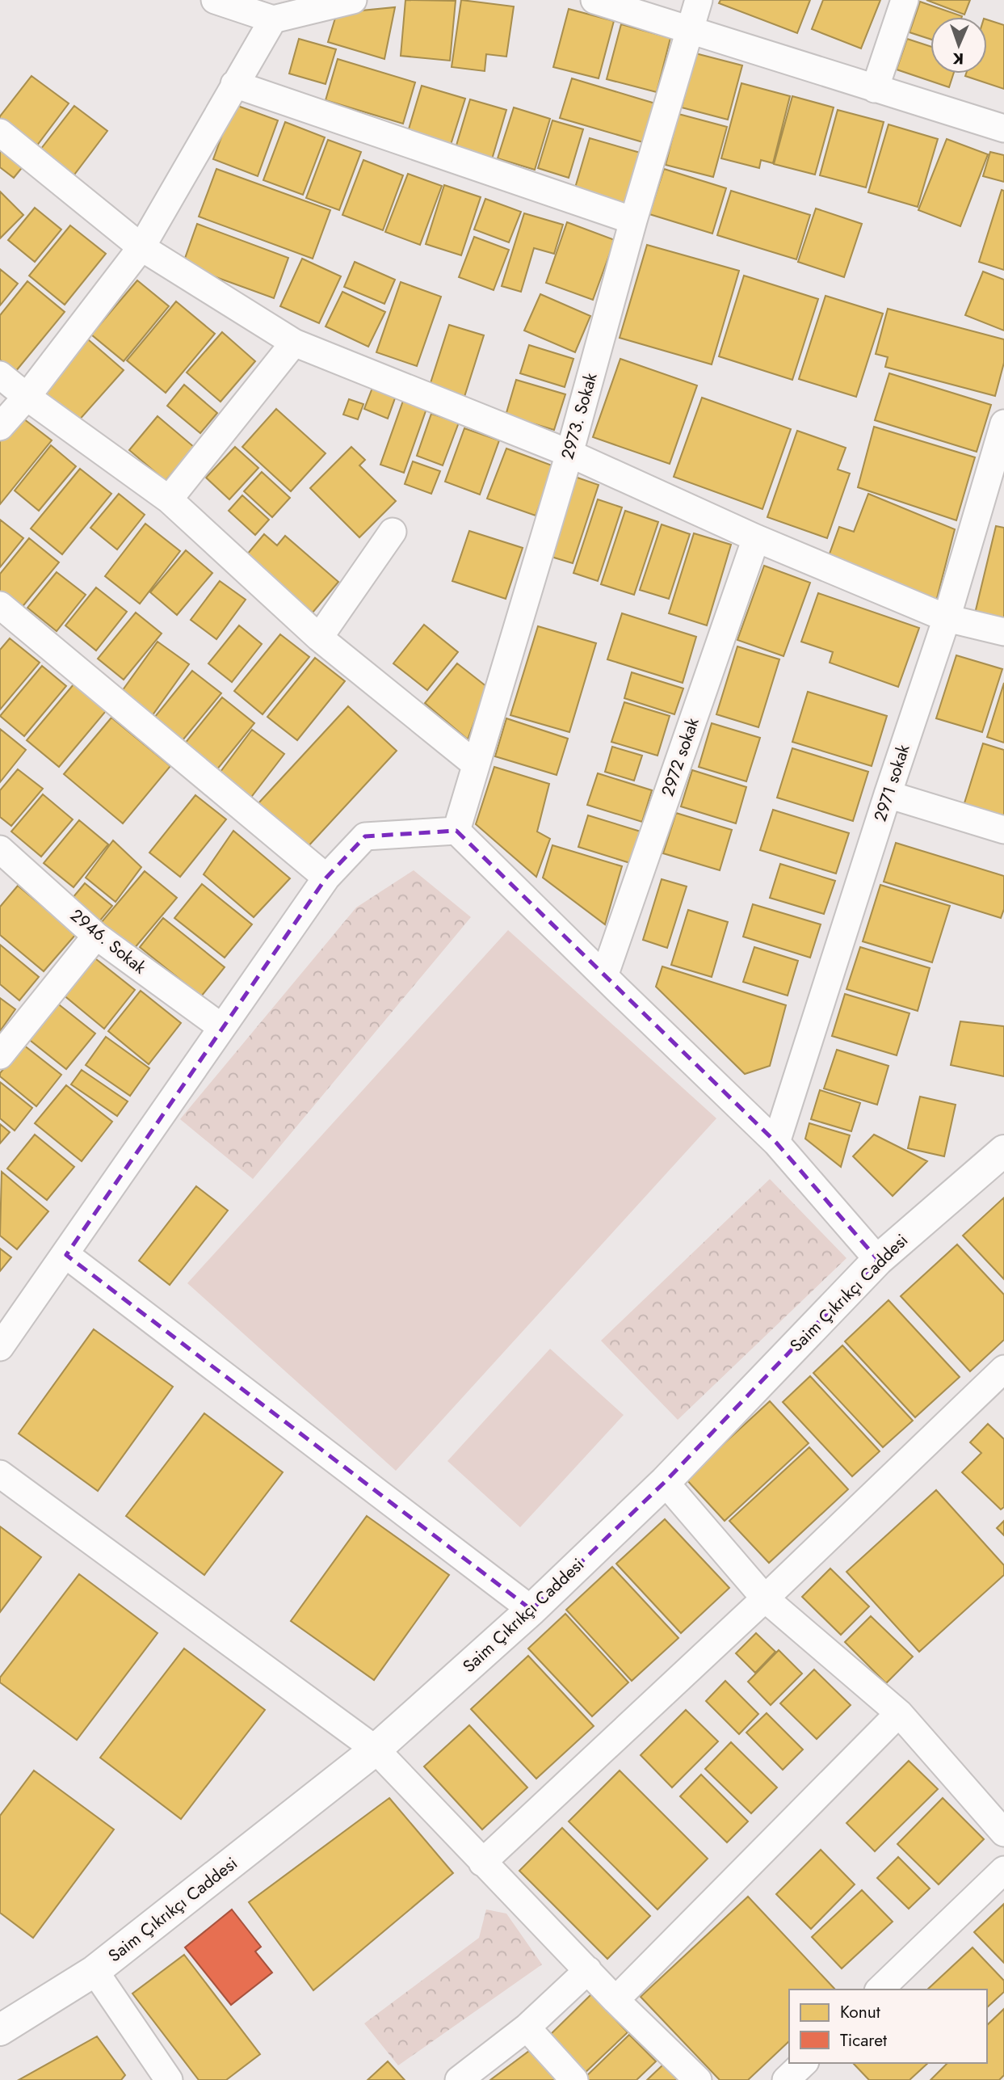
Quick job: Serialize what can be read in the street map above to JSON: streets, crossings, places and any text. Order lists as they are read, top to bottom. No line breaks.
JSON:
{"streets":{"main road":["Saim Çıkrıkçı Caddesi"],"street":["2973. Sokak","2972 sokak","2971 sokak","2946. Sokak"]},"legend":["Konut","Ticaret"],"north":"bottom"}
